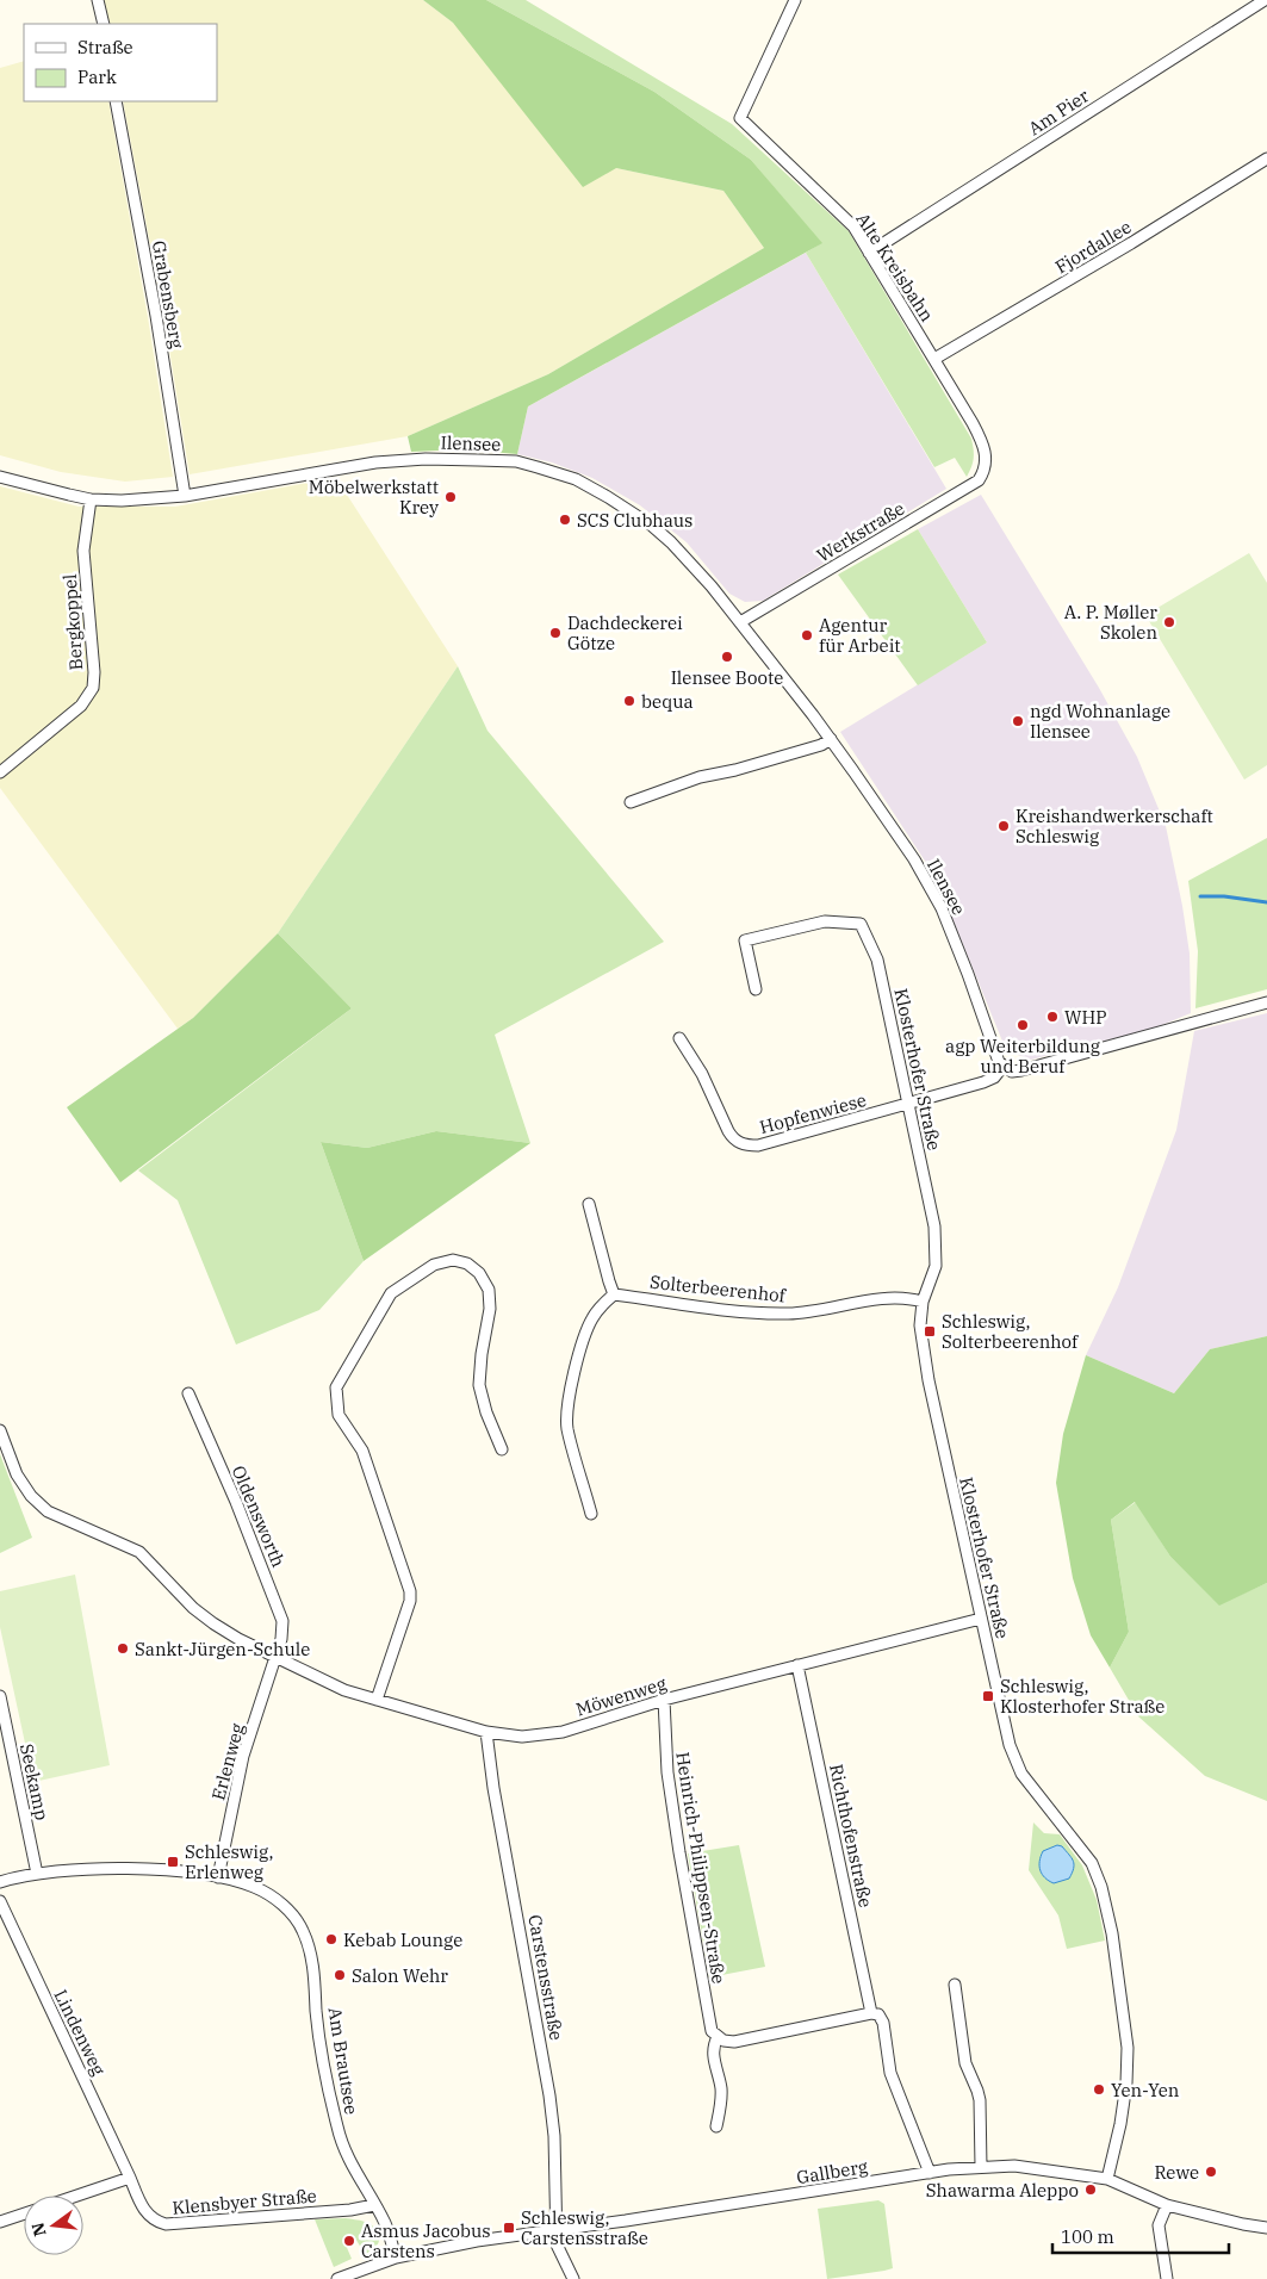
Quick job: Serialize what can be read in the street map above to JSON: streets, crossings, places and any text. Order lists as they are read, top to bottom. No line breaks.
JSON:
{"streets":{"street":["Am Pier","Fjordallee","Alte Kreisbahn","Grabensberg","Ilensee","Werkstraße","Bergkoppel","Klosterhofer Straße","Hopfenwiese","Solterbeerenhof","Oldensworth","Möwenweg","Erlenweg","Seekamp","Richthofenstraße","Heinrich-Philippsen-Straße","Carstensstraße","Lindenweg","Am Brautsee","Gallberg","Klensbyer Straße"]},"crossings":[["Am Pier","Alte Kreisbahn"],["Fjordallee","Alte Kreisbahn"],["Alte Kreisbahn","Werkstraße"],["Grabensberg","Ilensee"],["Ilensee","Werkstraße"],["Ilensee","Bergkoppel"],["Klosterhofer Straße","Hopfenwiese"],["Klosterhofer Straße","Solterbeerenhof"],["Klosterhofer Straße","Möwenweg"],["Klosterhofer Straße","Gallberg"],["Oldensworth","Möwenweg"],["Oldensworth","Erlenweg"],["Möwenweg","Erlenweg"],["Möwenweg","Richthofenstraße"],["Möwenweg","Heinrich-Philippsen-Straße"],["Möwenweg","Carstensstraße"],["Erlenweg","Am Brautsee"],["Seekamp","Am Brautsee"],["Carstensstraße","Gallberg"],["Lindenweg","Klensbyer Straße"],["Am Brautsee","Gallberg"],["Am Brautsee","Klensbyer Straße"]],"places":{"other":["Möbelwerkstatt Krey","SCS Clubhaus","A. P. Møller Skolen","Dachdeckerei Götze","Agentur für Arbeit","Ilensee Boote","bequa","ngd Wohnanlage Ilensee","Kreishandwerkerschaft Schleswig","WHP","agp Weiterbildung und Beruf","Sankt-Jürgen-Schule","Kebab Lounge","Salon Wehr","Yen-Yen","Rewe","Shawarma Aleppo","Asmus Jacobus Carstens"],"transit":["Schleswig, Solterbeerenhof","Schleswig, Klosterhofer Straße","Schleswig, Erlenweg","Schleswig, Carstensstraße"]},"legend":["Straße","Park"],"scale_bar":"100 m","north":"left"}
